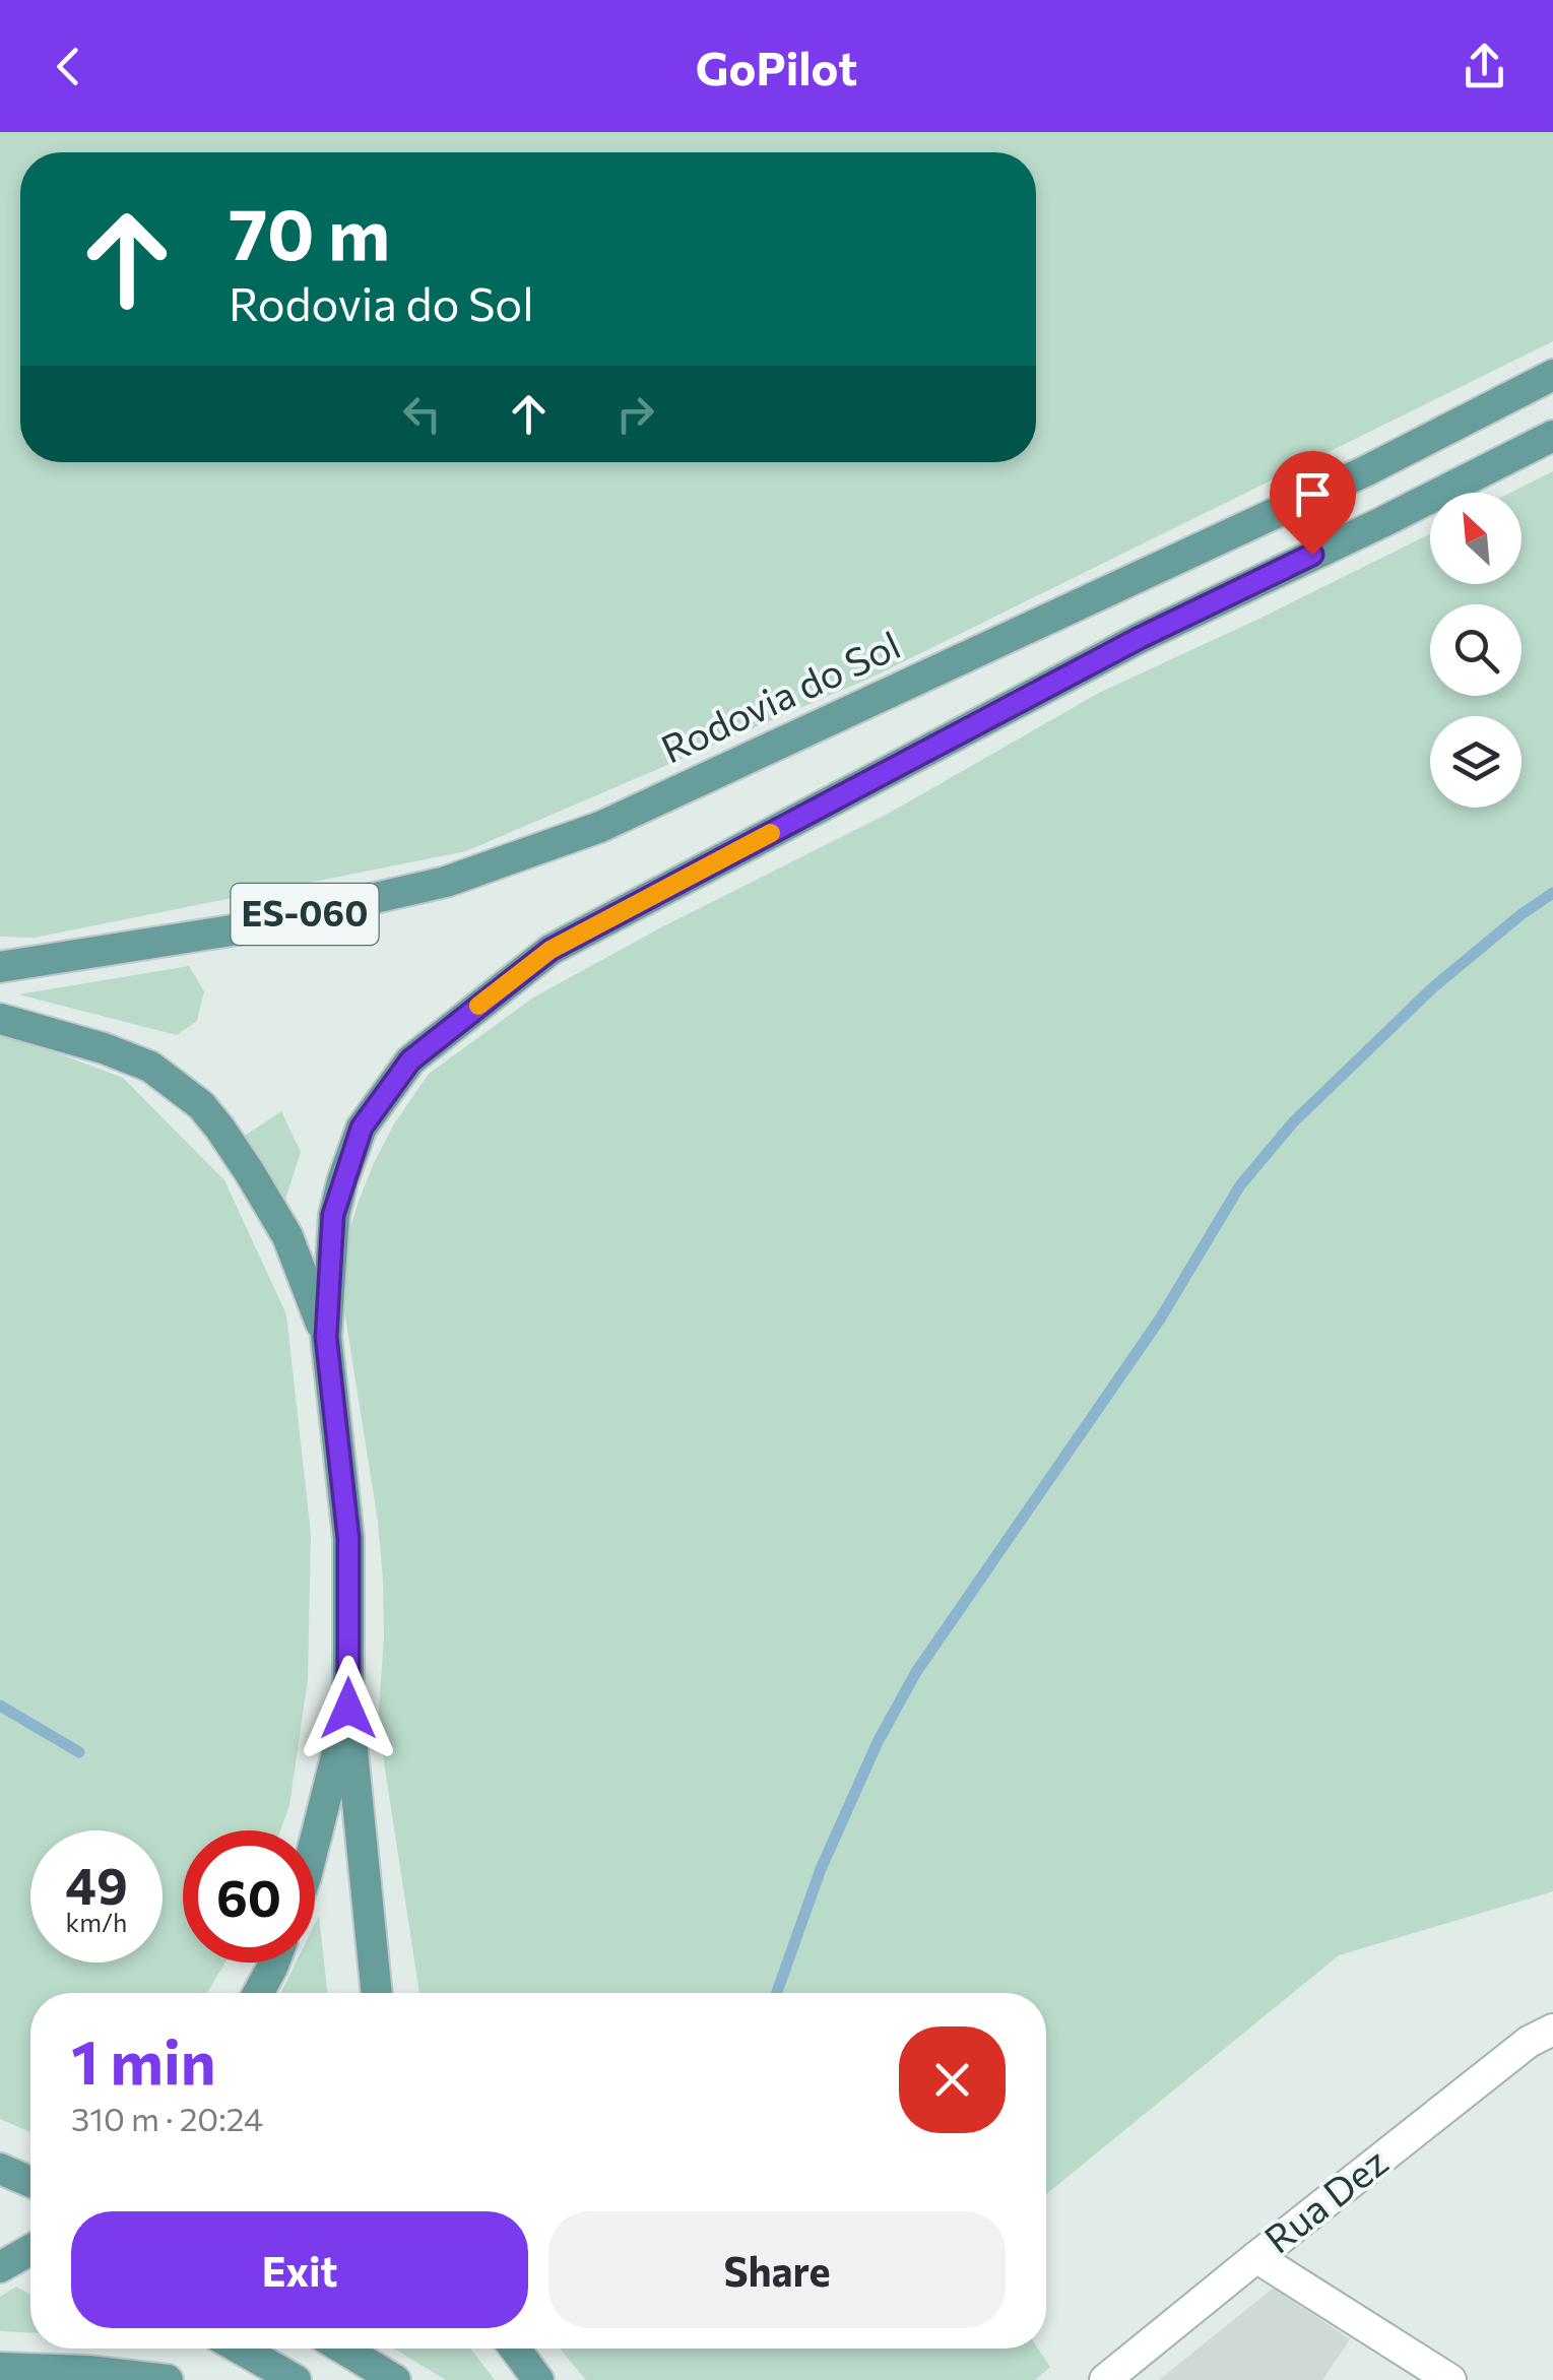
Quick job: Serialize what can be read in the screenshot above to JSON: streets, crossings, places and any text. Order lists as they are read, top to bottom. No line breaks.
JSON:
{"streets":{"main road":["Rodovia do Sol","ES-060"],"street":["Rua Dez"]},"north":"top left","page":{"header":"GoPilot","turn":["70 m","Rodovia do Sol"],"speed":"49 km/h","limit":"60","heading":["1 min","310 m · 20:24"],"buttons":["Exit","Share"]}}
